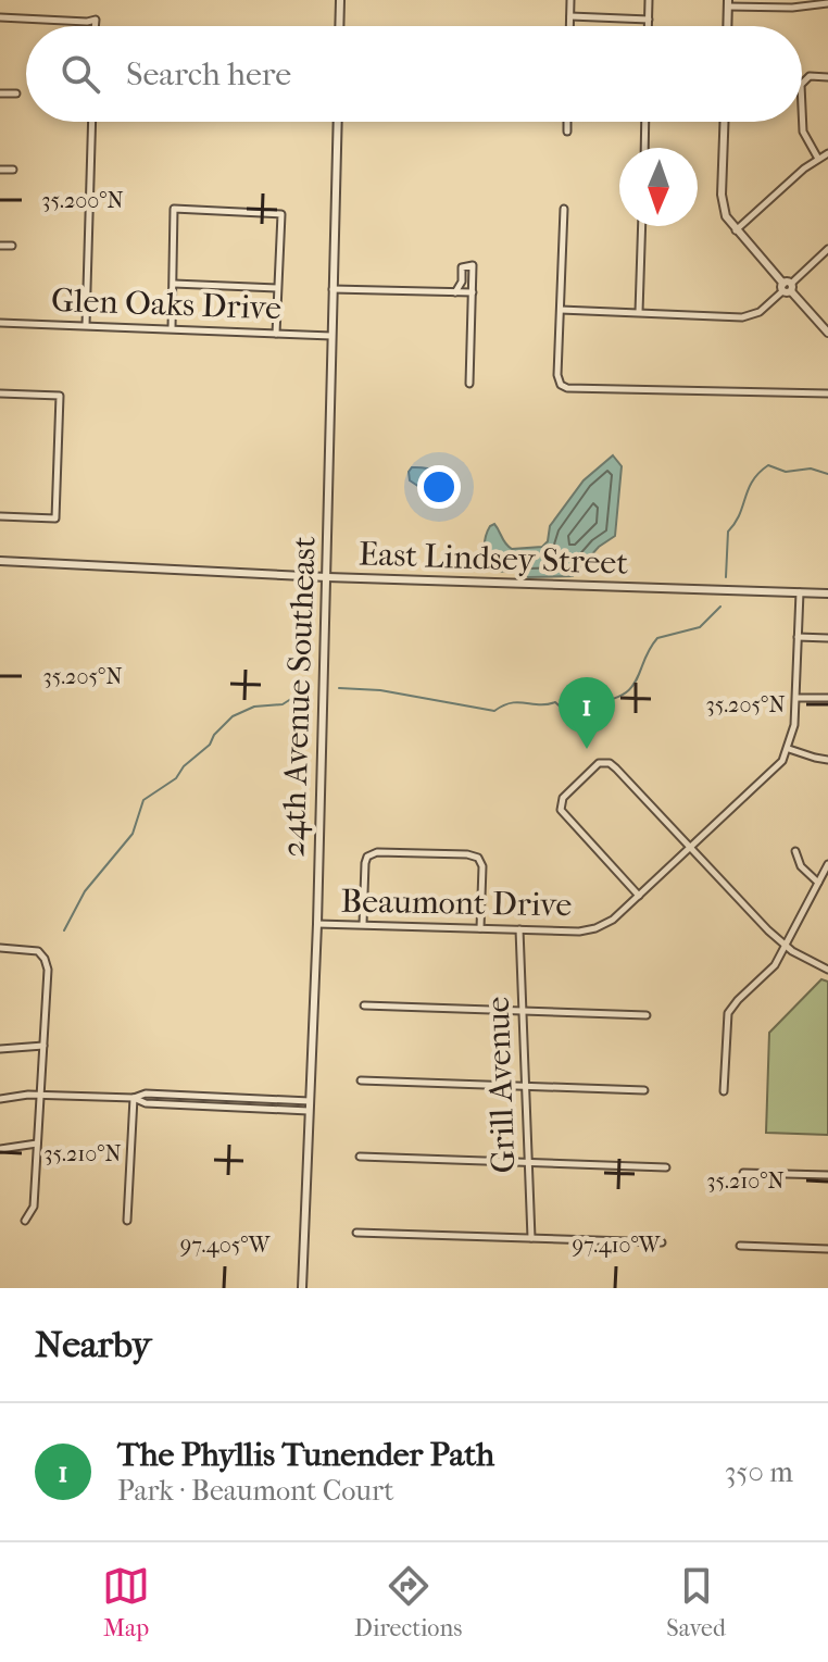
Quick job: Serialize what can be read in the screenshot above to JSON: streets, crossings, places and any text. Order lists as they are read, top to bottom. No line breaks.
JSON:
{"streets":{"street":["Glen Oaks Drive","East Lindsey Street","24th Avenue Southeast","Beaumont Drive","Grill Avenue"]},"crossings":[["Glen Oaks Drive","24th Avenue Southeast"],["East Lindsey Street","24th Avenue Southeast"],["24th Avenue Southeast","Beaumont Drive"],["Beaumont Drive","Grill Avenue"]],"north":"bottom","page":{"search":"Search here","pins":"1","heading":"Nearby","list":[{"mark":"1","name":"The Phyllis Tunender Path","note":"Park · Beaumont Court","value":"350 m"}],"nav":["Map","Directions","Saved"]},"coordinates":["35.200°N","35.205°N","35.210°N","97.405°W","97.410°W"]}
